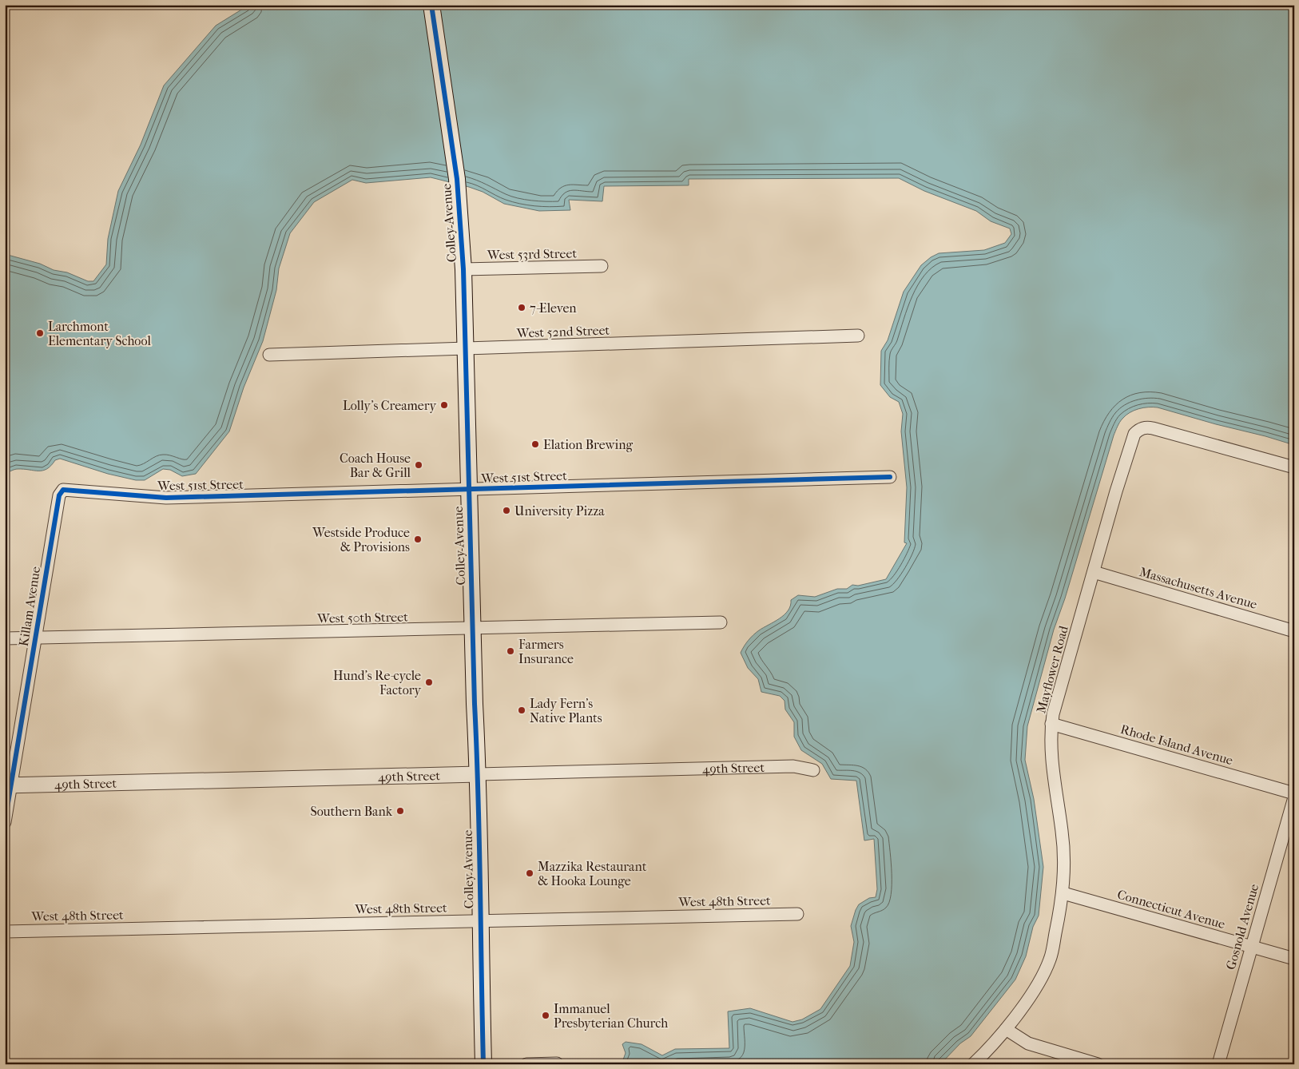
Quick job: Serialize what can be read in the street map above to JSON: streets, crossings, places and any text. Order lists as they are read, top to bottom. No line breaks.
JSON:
{"streets":{"main road":["Colley Avenue"],"street":["West 53rd Street","West 52nd Street","West 51st Street","Massachusetts Avenue","Killam Avenue","West 50th Street","Mayflower Road","Rhode Island Avenue","49th Street","West 48th Street","Connecticut Avenue","Gosnold Avenue"]},"crossings":[["Colley Avenue","West 53rd Street"],["Colley Avenue","West 52nd Street"],["Colley Avenue","West 51st Street"],["Colley Avenue","West 50th Street"],["Colley Avenue","49th Street"],["Colley Avenue","West 48th Street"],["West 51st Street","Killam Avenue"],["Massachusetts Avenue","Mayflower Road"],["Killam Avenue","West 50th Street"],["Killam Avenue","49th Street"],["Mayflower Road","Rhode Island Avenue"],["Mayflower Road","Connecticut Avenue"],["Connecticut Avenue","Gosnold Avenue"]],"places":["7-Eleven","Larchmont Elementary School","Lolly's Creamery","Elation Brewing","Coach House Bar & Grill","University Pizza","Westside Produce & Provisions","Farmers Insurance","Hund's Re-cycle Factory","Lady Fern's Native Plants","Southern Bank","Mazzika Restaurant & Hooka Lounge","Immanuel Presbyterian Church"]}
